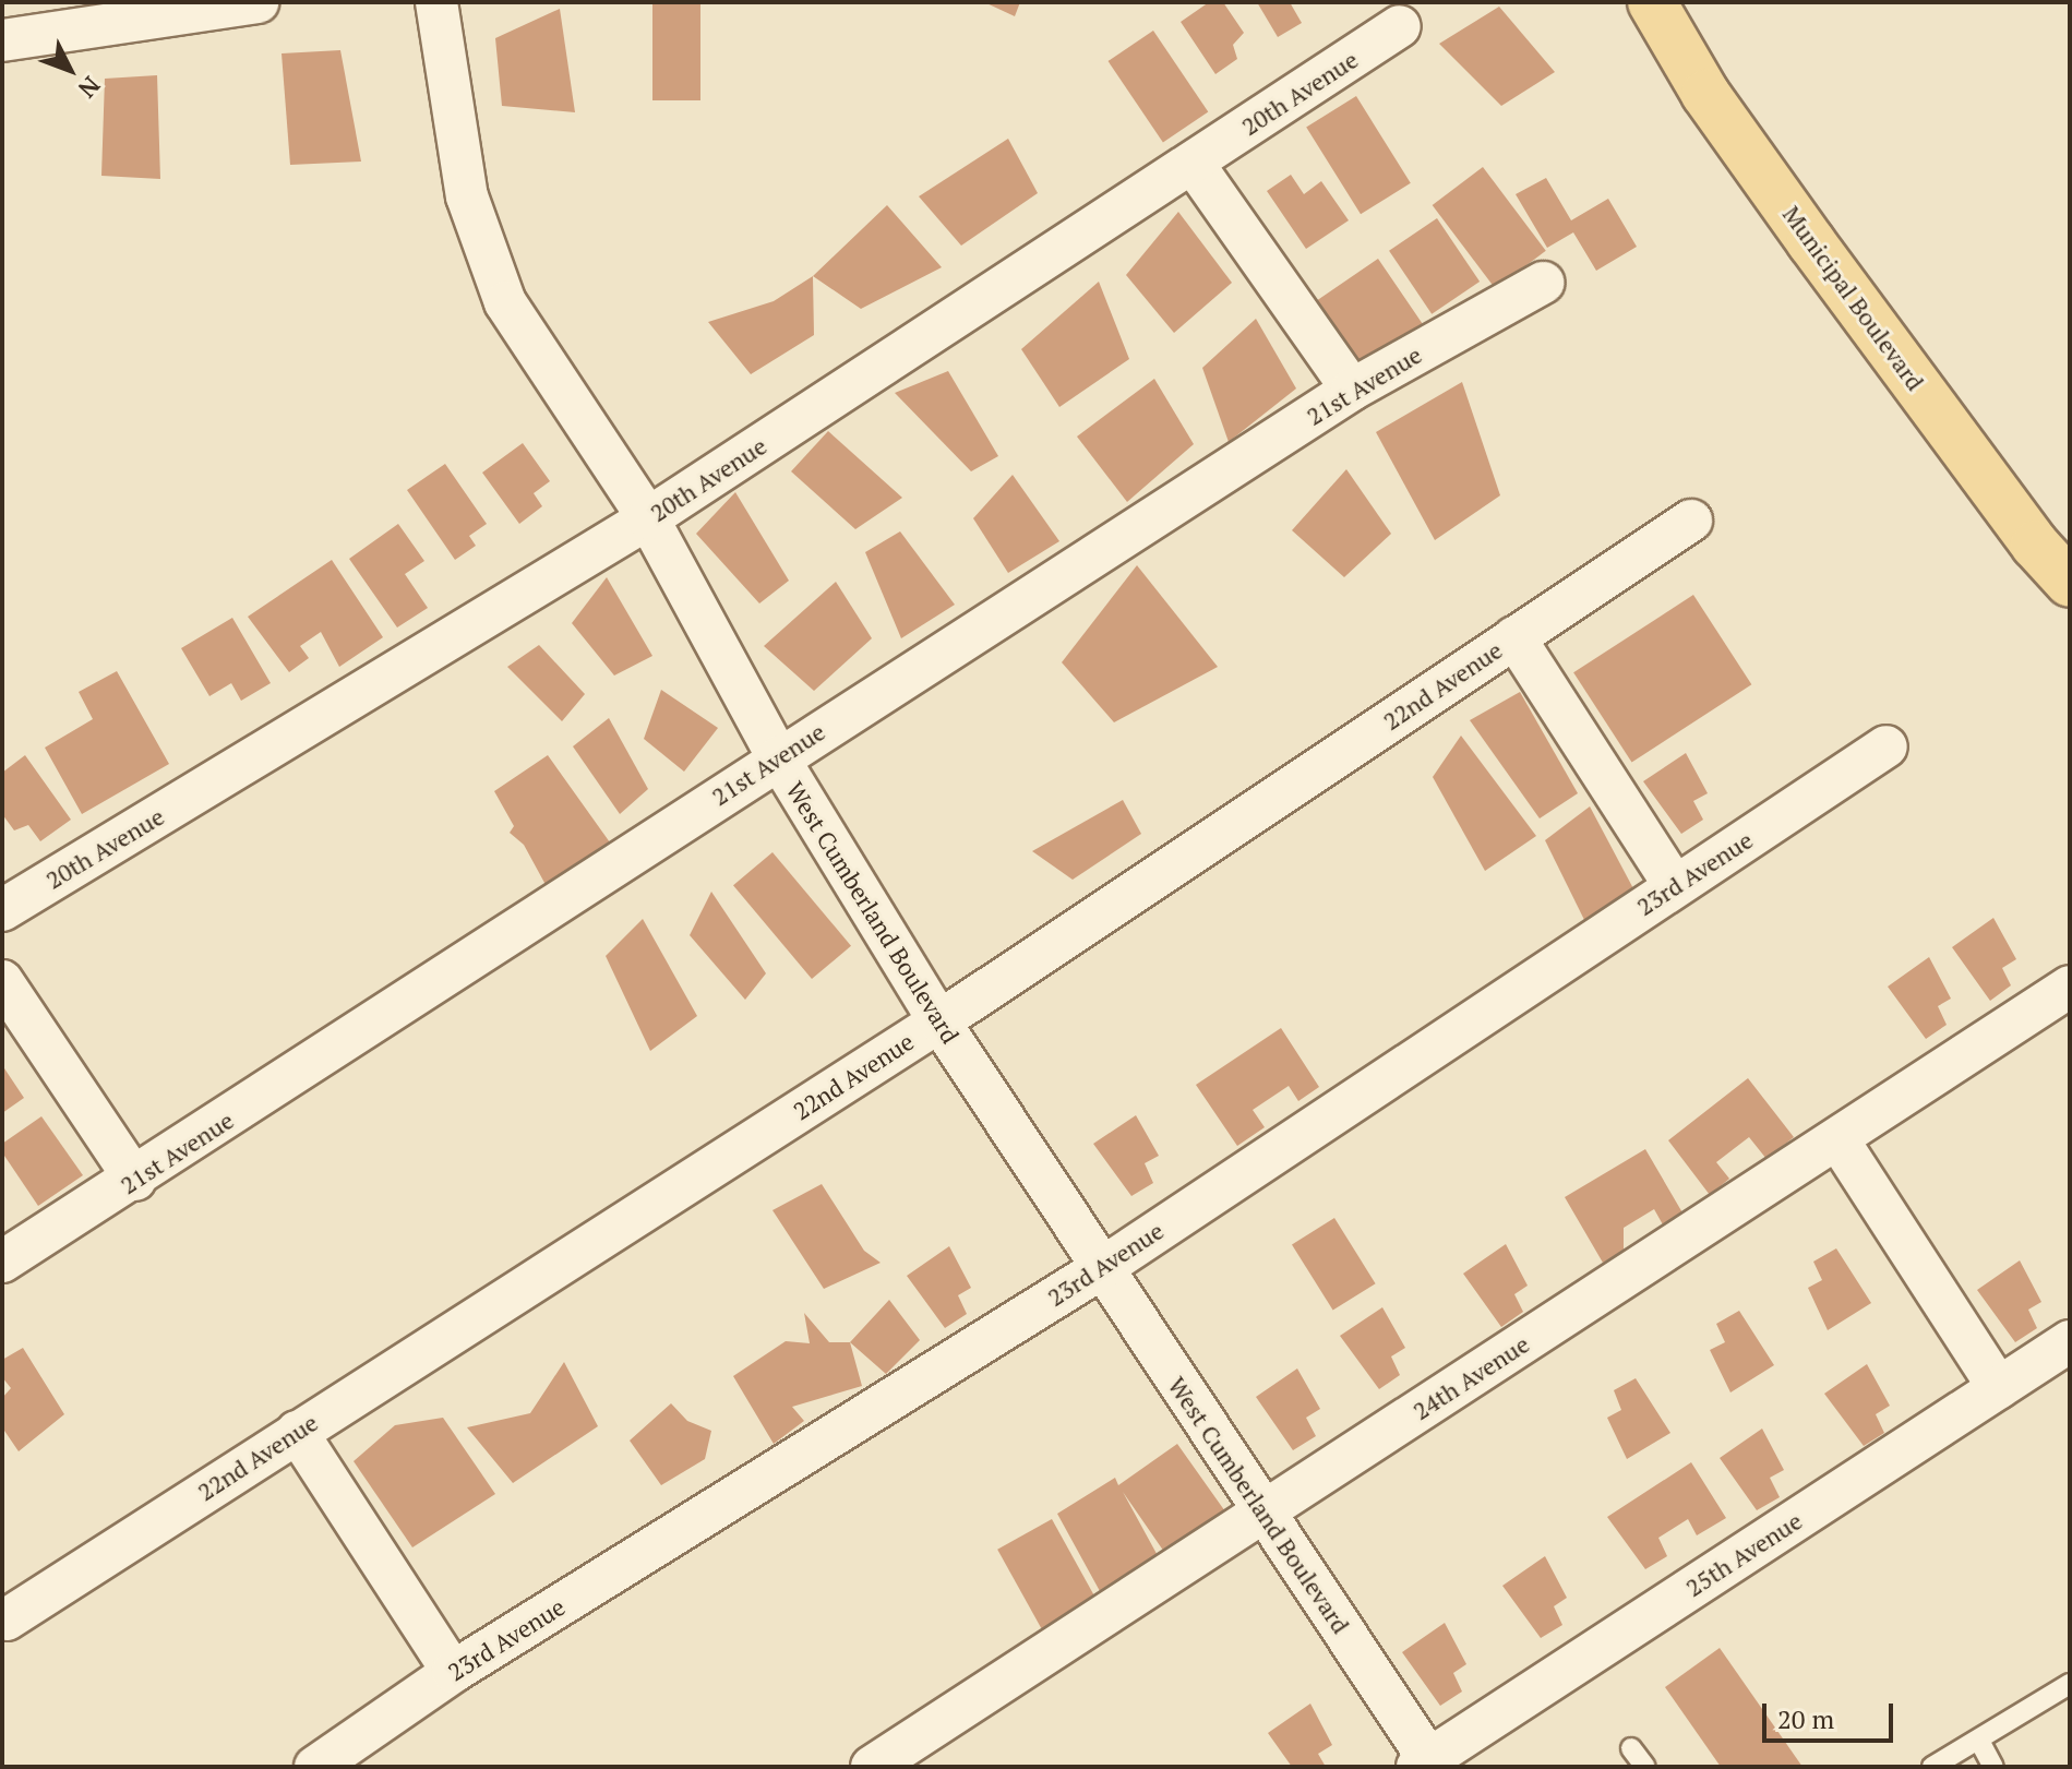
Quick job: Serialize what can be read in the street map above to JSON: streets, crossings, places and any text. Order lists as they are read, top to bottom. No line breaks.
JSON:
{"streets":{"main road":["Municipal Boulevard"],"street":["20th Avenue","21st Avenue","22nd Avenue","23rd Avenue","West Cumberland Boulevard","24th Avenue","25th Avenue"]},"crossings":[["20th Avenue","West Cumberland Boulevard"],["21st Avenue","West Cumberland Boulevard"],["22nd Avenue","West Cumberland Boulevard"],["23rd Avenue","West Cumberland Boulevard"],["West Cumberland Boulevard","24th Avenue"],["West Cumberland Boulevard","25th Avenue"]],"scale_bar":"20 m","north":"bottom right"}
